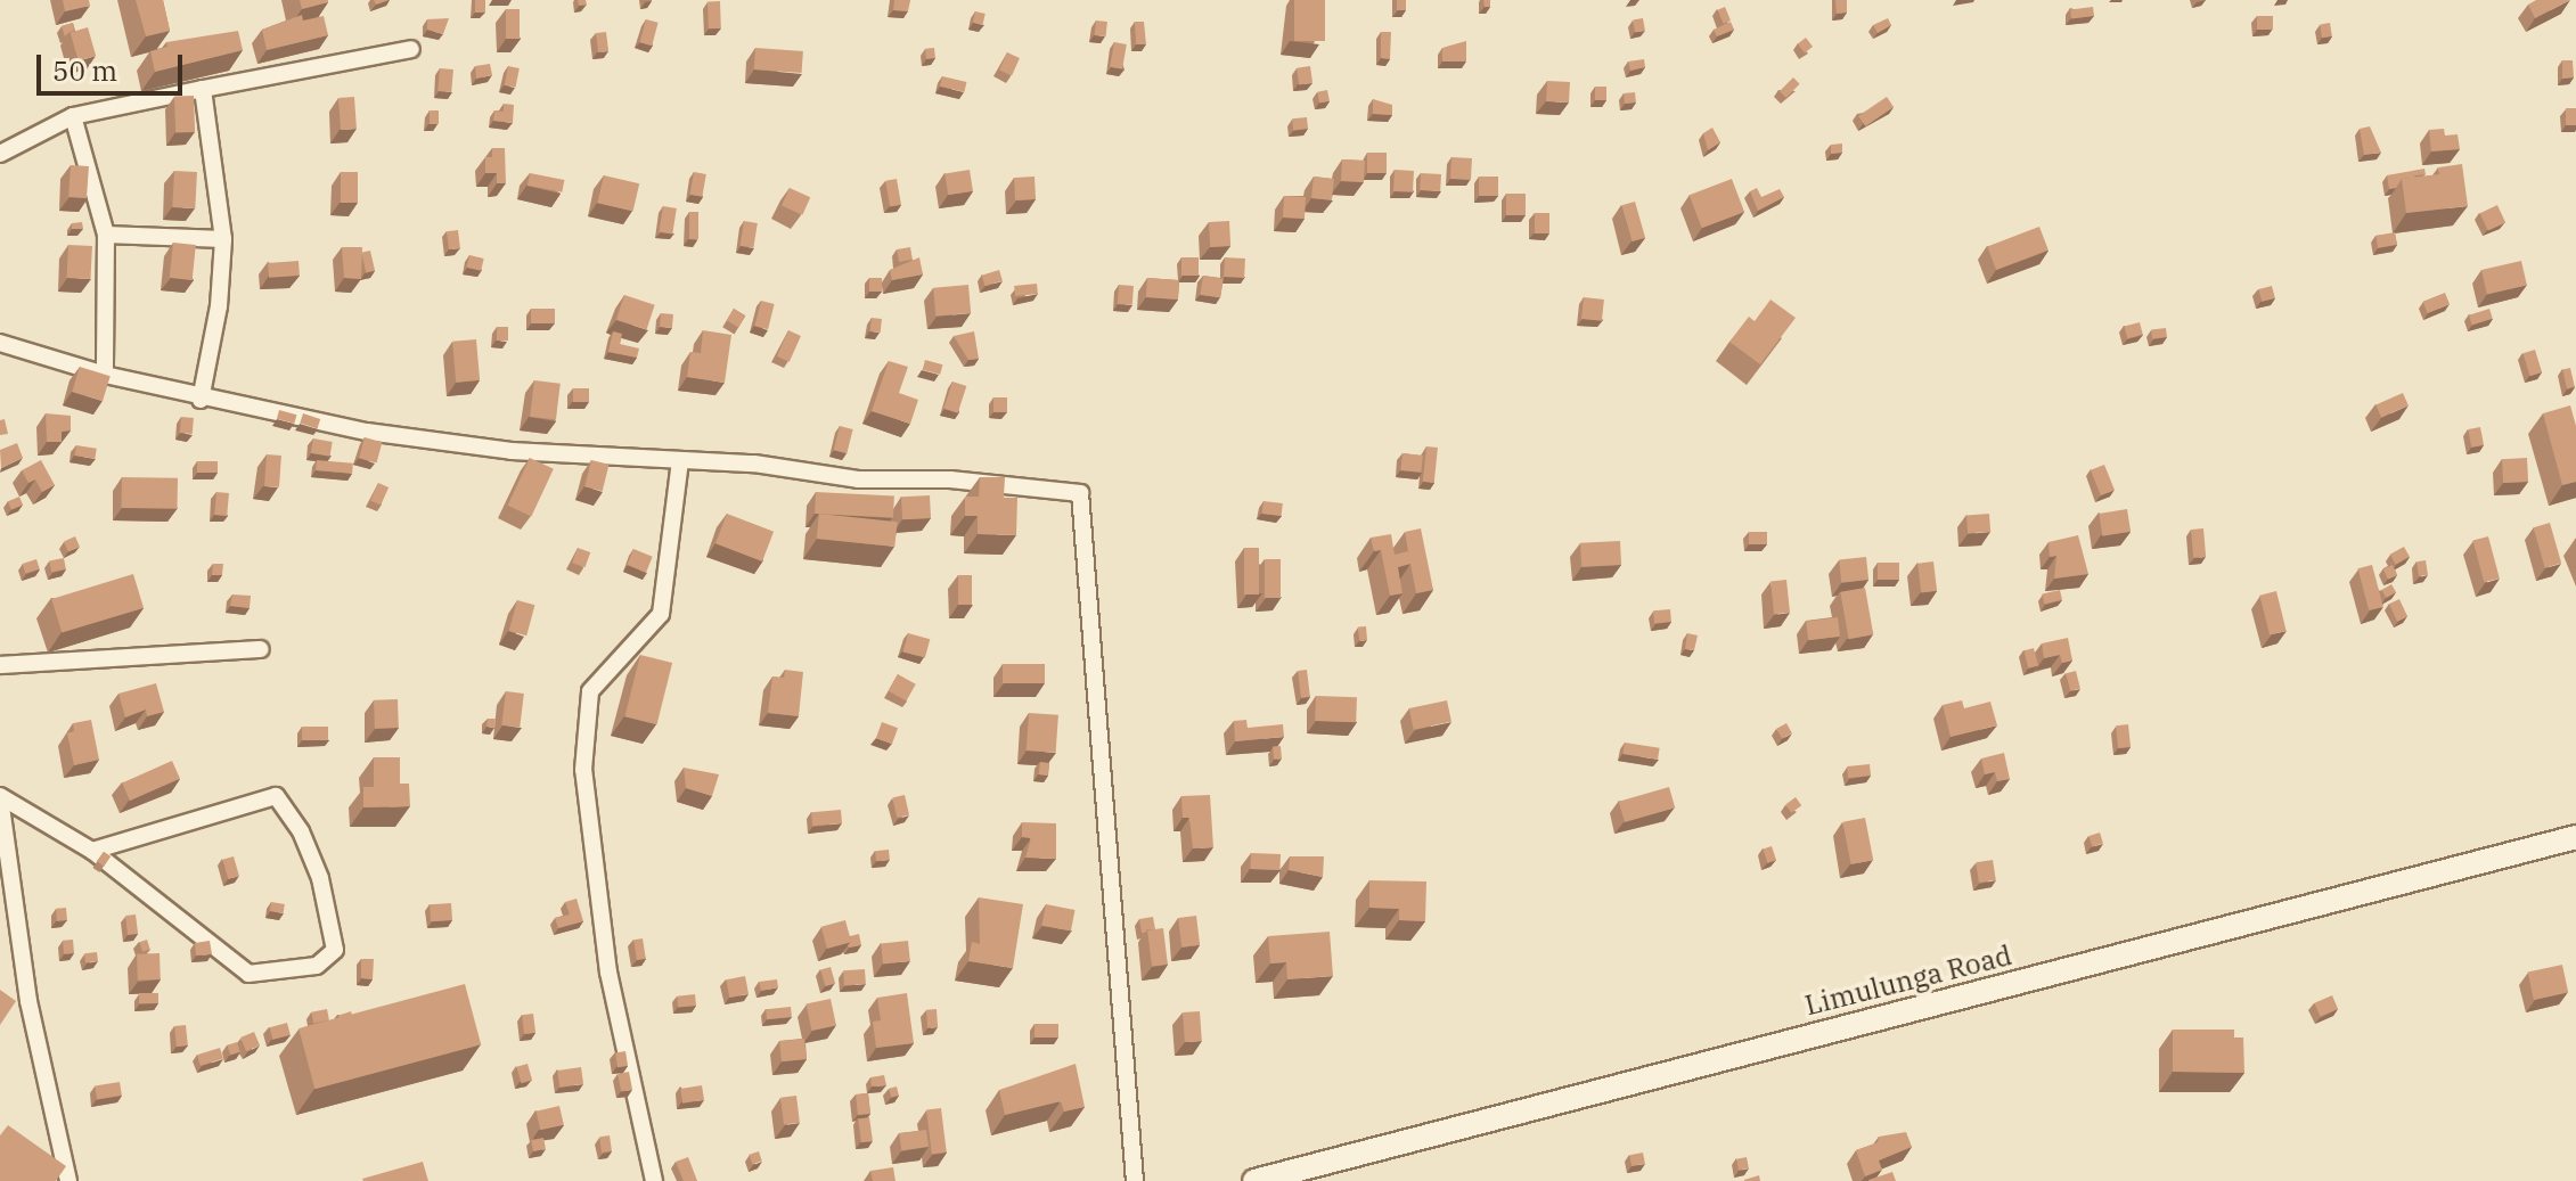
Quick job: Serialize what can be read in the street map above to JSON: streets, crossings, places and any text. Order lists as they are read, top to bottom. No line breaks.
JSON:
{"streets":{"main road":["Limulunga Road"]},"scale_bar":"50 m"}
